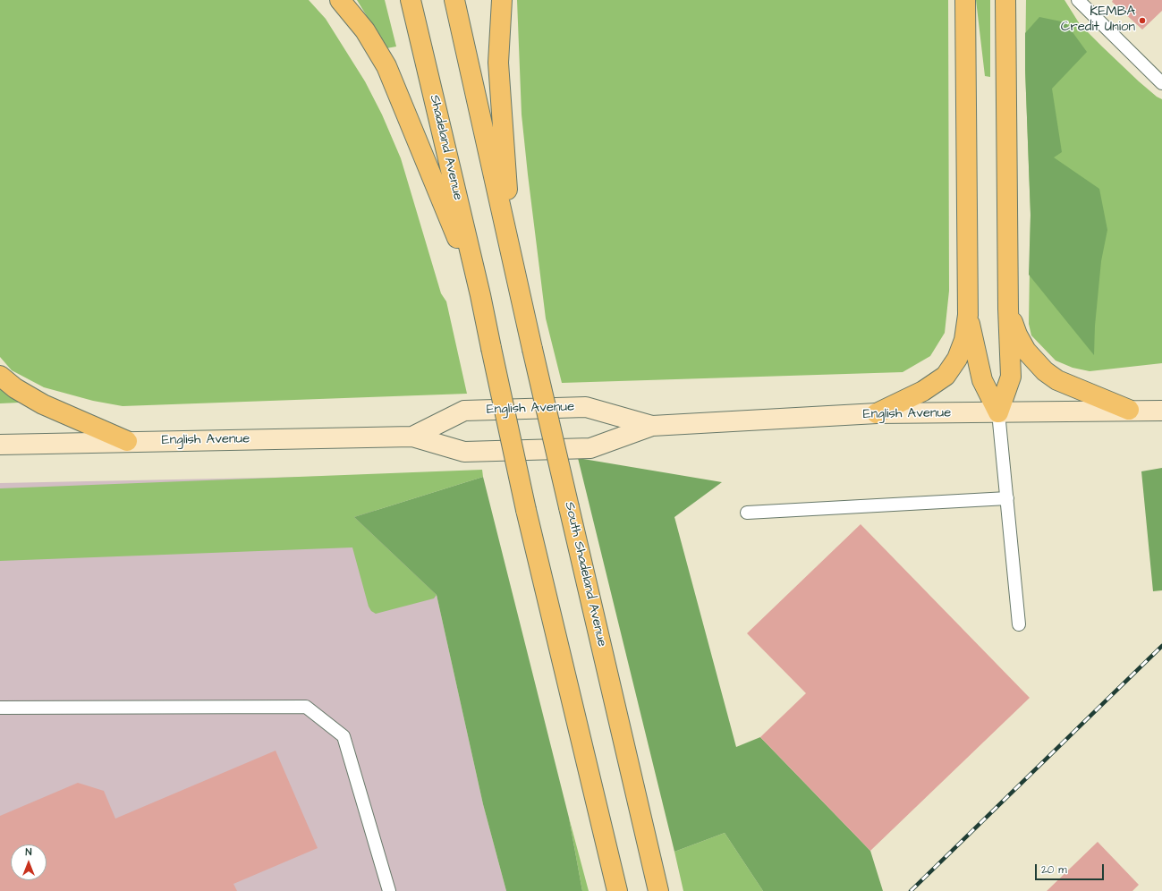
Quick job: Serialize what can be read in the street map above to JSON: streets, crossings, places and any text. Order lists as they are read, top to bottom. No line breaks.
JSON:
{"streets":{"highway":["Shadeland Avenue","South Shadeland Avenue"],"street":["English Avenue"]},"places":["KEMBA Credit Union"],"scale_bar":"20 m","north":"top"}
